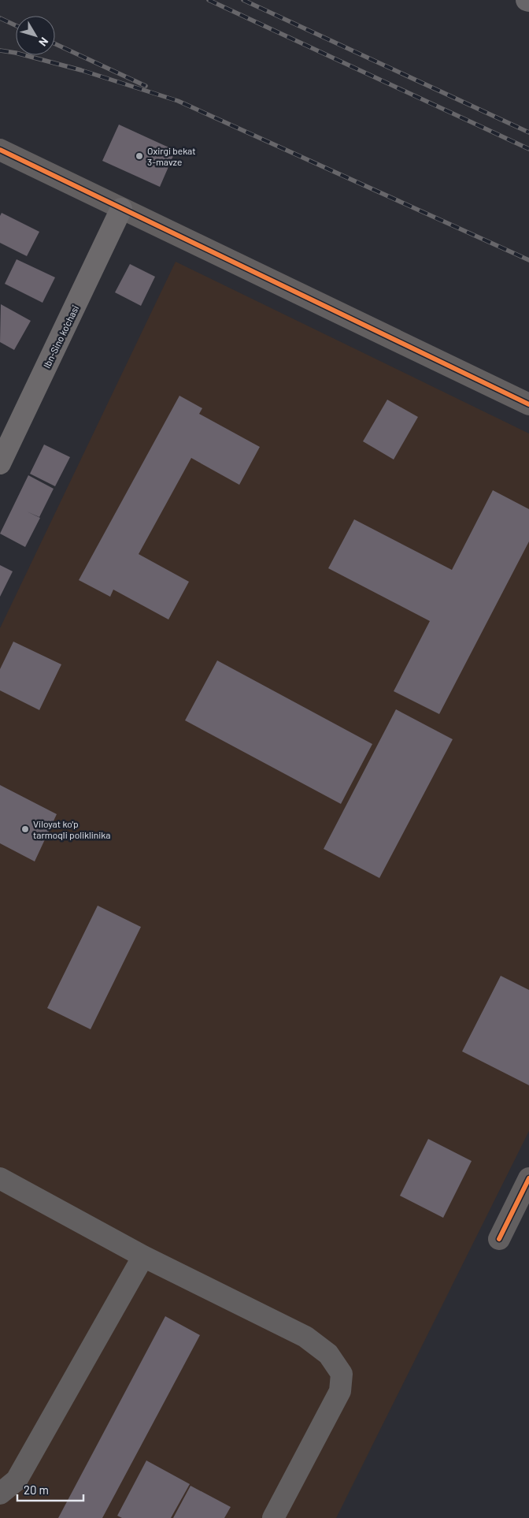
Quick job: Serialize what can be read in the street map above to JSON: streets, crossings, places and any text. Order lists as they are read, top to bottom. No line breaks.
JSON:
{"streets":{"main road":["Ibn-Sino ko'chasi"]},"places":["Oxirgi bekat 3-mavze","Viloyat ko'p tarmoqli poliklinika"],"scale_bar":"20 m","north":"bottom right"}
